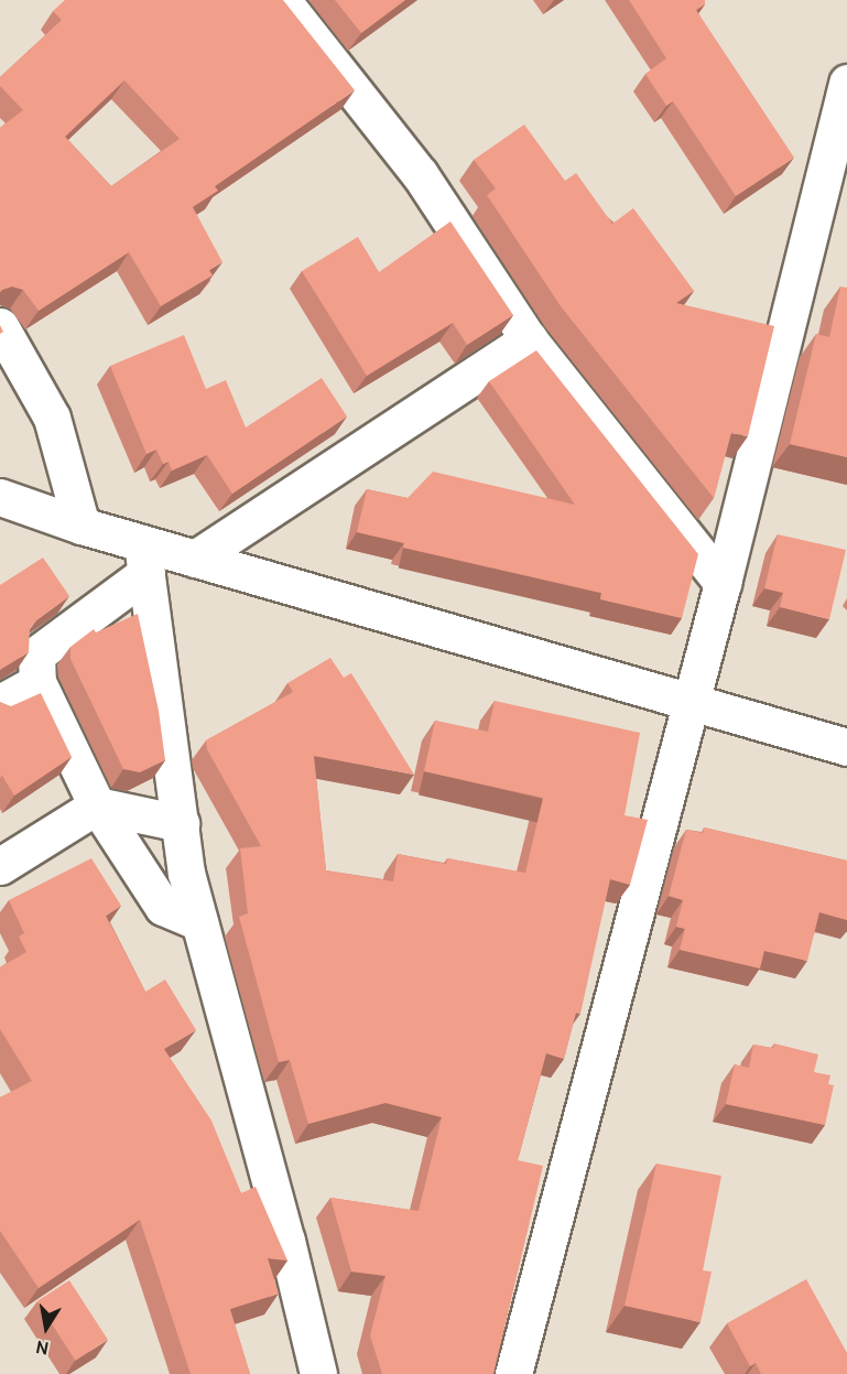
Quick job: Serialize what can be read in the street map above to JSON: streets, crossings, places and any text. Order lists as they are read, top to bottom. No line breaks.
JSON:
{"north":"bottom"}
